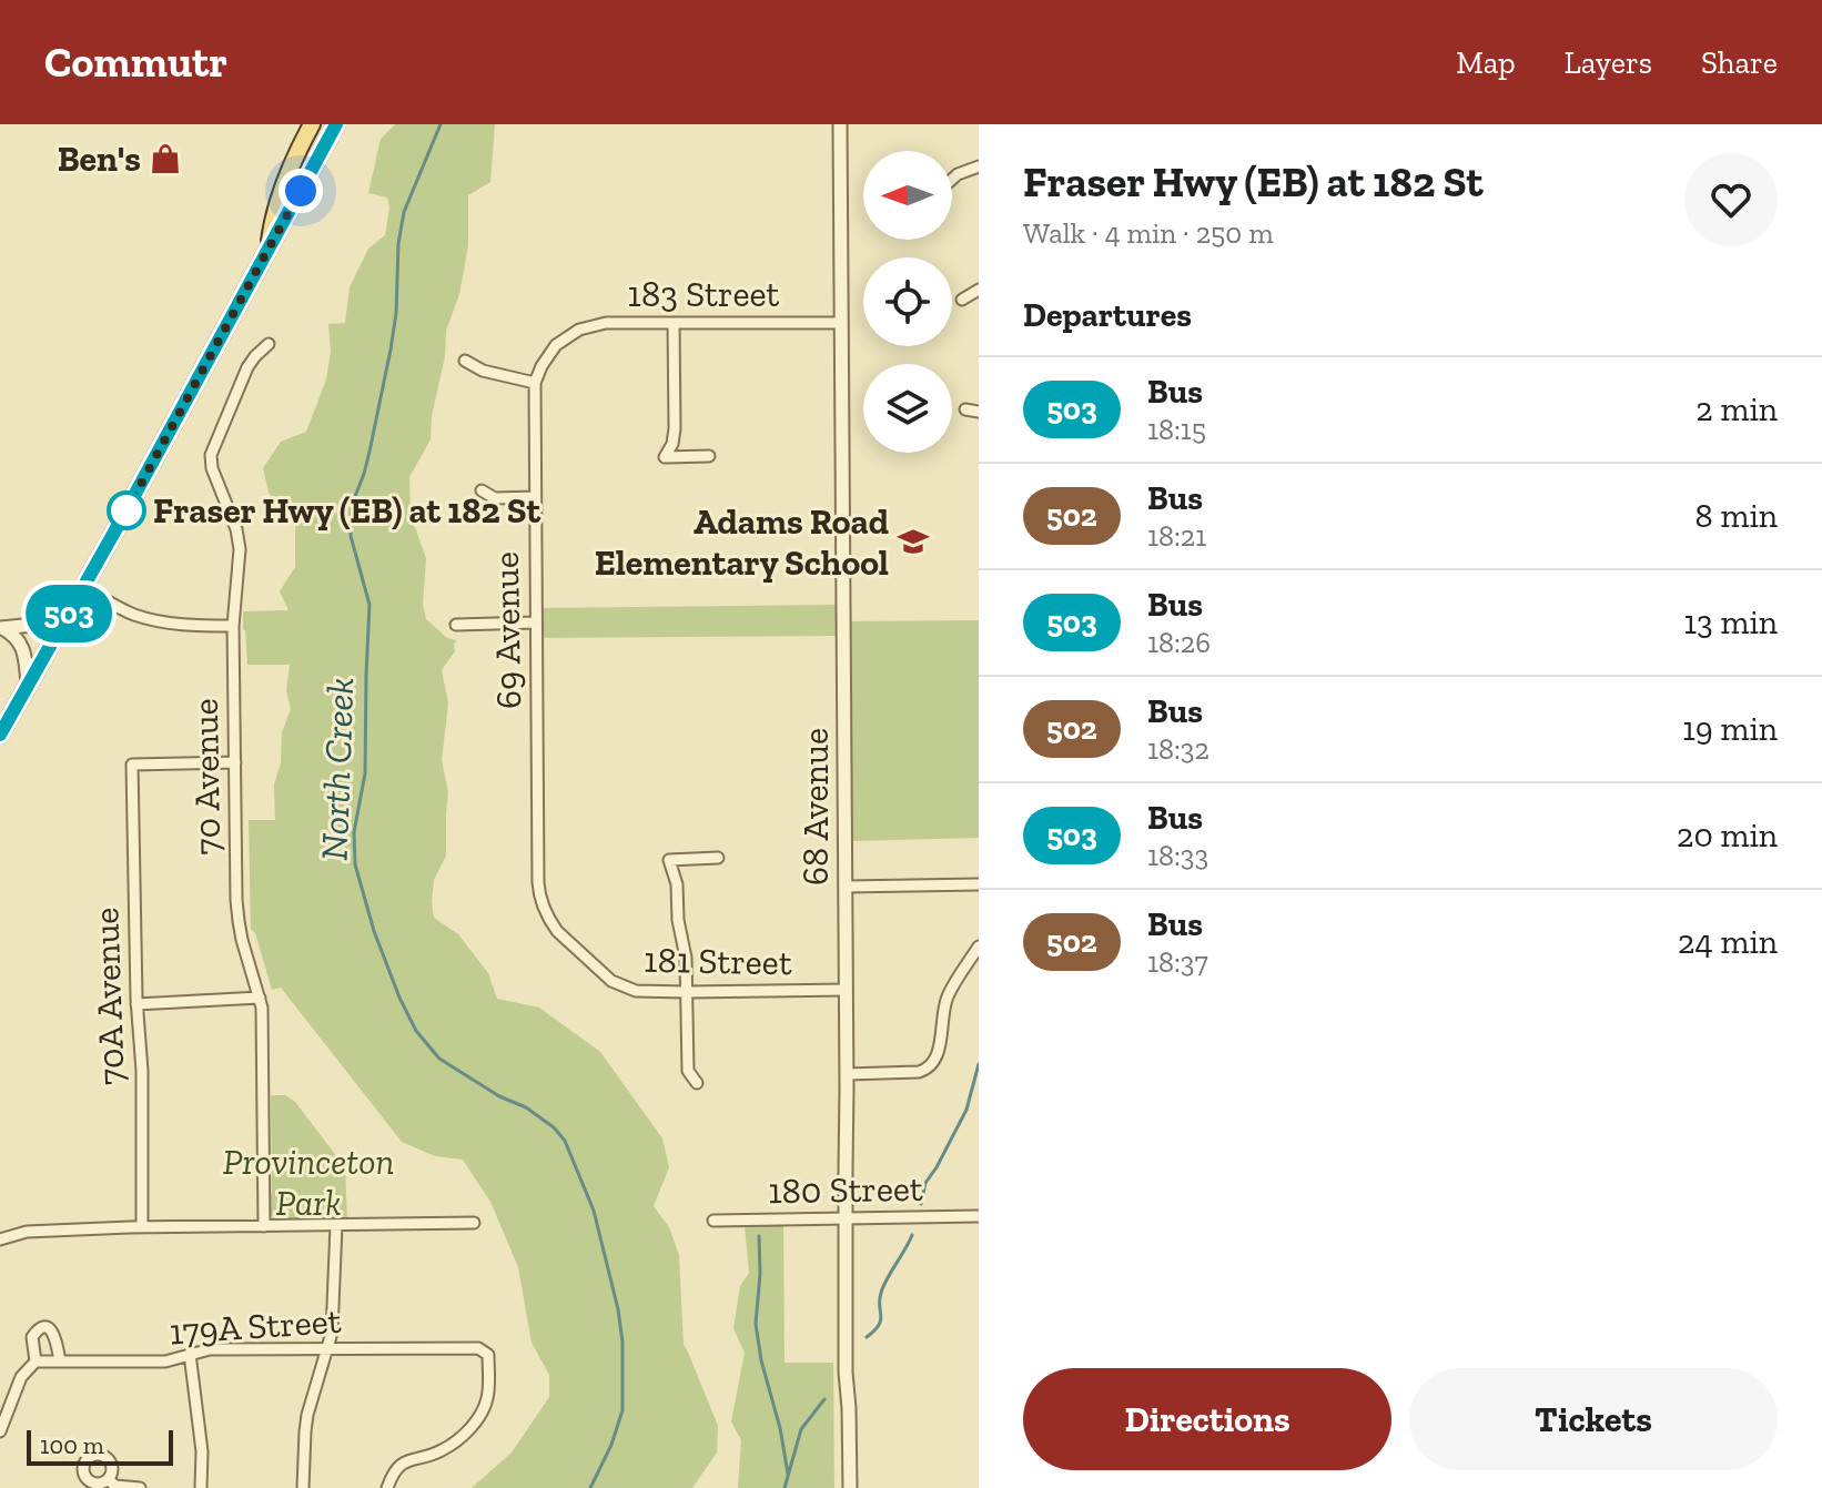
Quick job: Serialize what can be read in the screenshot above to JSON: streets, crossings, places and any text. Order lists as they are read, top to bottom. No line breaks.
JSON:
{"streets":{"street":["183 Street","69 Avenue","70 Avenue","68 Avenue","181 Street","70A Avenue","180 Street","179A Street"]},"crossings":[["183 Street","69 Avenue"],["183 Street","68 Avenue"],["69 Avenue","181 Street"],["70 Avenue","70A Avenue"],["68 Avenue","181 Street"],["68 Avenue","180 Street"]],"water":["North Creek"],"parks":["Provinceton Park"],"places":{"shop":["Ben's"],"other":["Fraser Hwy (EB) at 182 St"],"school or university":["Adams Road Elementary School"]},"lines":["bus line 503"],"scale_bar":"100 m","north":"left","page":{"header":"Commutr","nav":["Map","Layers","Share"],"on_map":"503","heading":[["Fraser Hwy (EB) at 182 St","Walk · 4 min · 250 m"],"Departures"],"list":[{"mark":"503","name":"Bus","note":"18:15","value":"2 min"},{"mark":"502","name":"Bus","note":"18:21","value":"8 min"},{"mark":"503","name":"Bus","note":"18:26","value":"13 min"},{"mark":"502","name":"Bus","note":"18:32","value":"19 min"},{"mark":"503","name":"Bus","note":"18:33","value":"20 min"},{"mark":"502","name":"Bus","note":"18:37","value":"24 min"}],"buttons":["Directions","Tickets"],"scale":"100 m"}}
